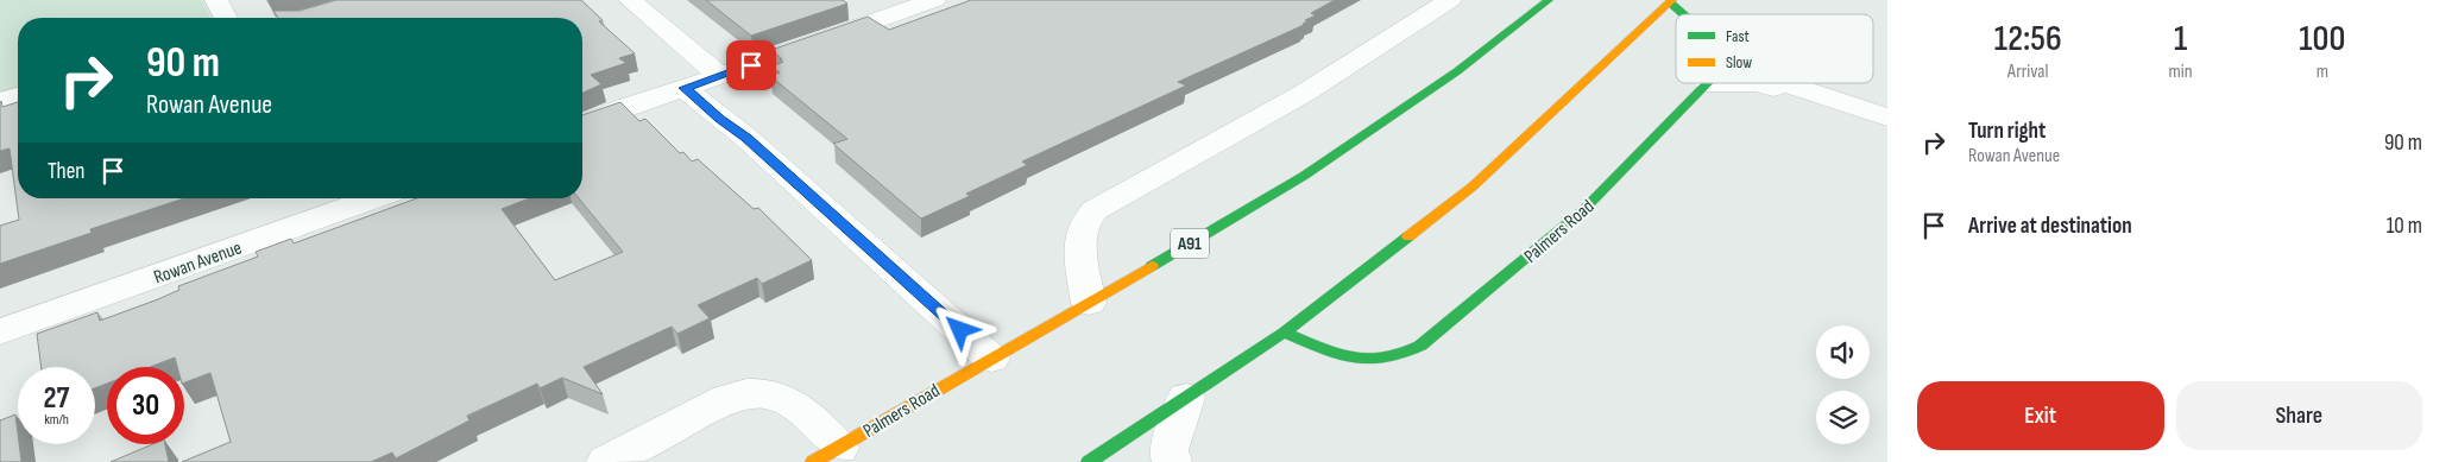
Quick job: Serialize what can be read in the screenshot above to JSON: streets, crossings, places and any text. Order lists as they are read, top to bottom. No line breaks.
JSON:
{"streets":{"main road":["Palmers Road","A91"],"street":["Rowan Avenue"]},"legend":["Fast","Slow"],"page":{"eta":["12:56","Arrival","1","min","100","m"],"turn":["90 m","Rowan Avenue"],"list":[{"name":"Turn right","note":"Rowan Avenue","value":"90 m"},{"name":"Arrive at destination","value":"10 m"}],"then":"Then","speed":"27 km/h","limit":"30","buttons":["Exit","Share"]}}
